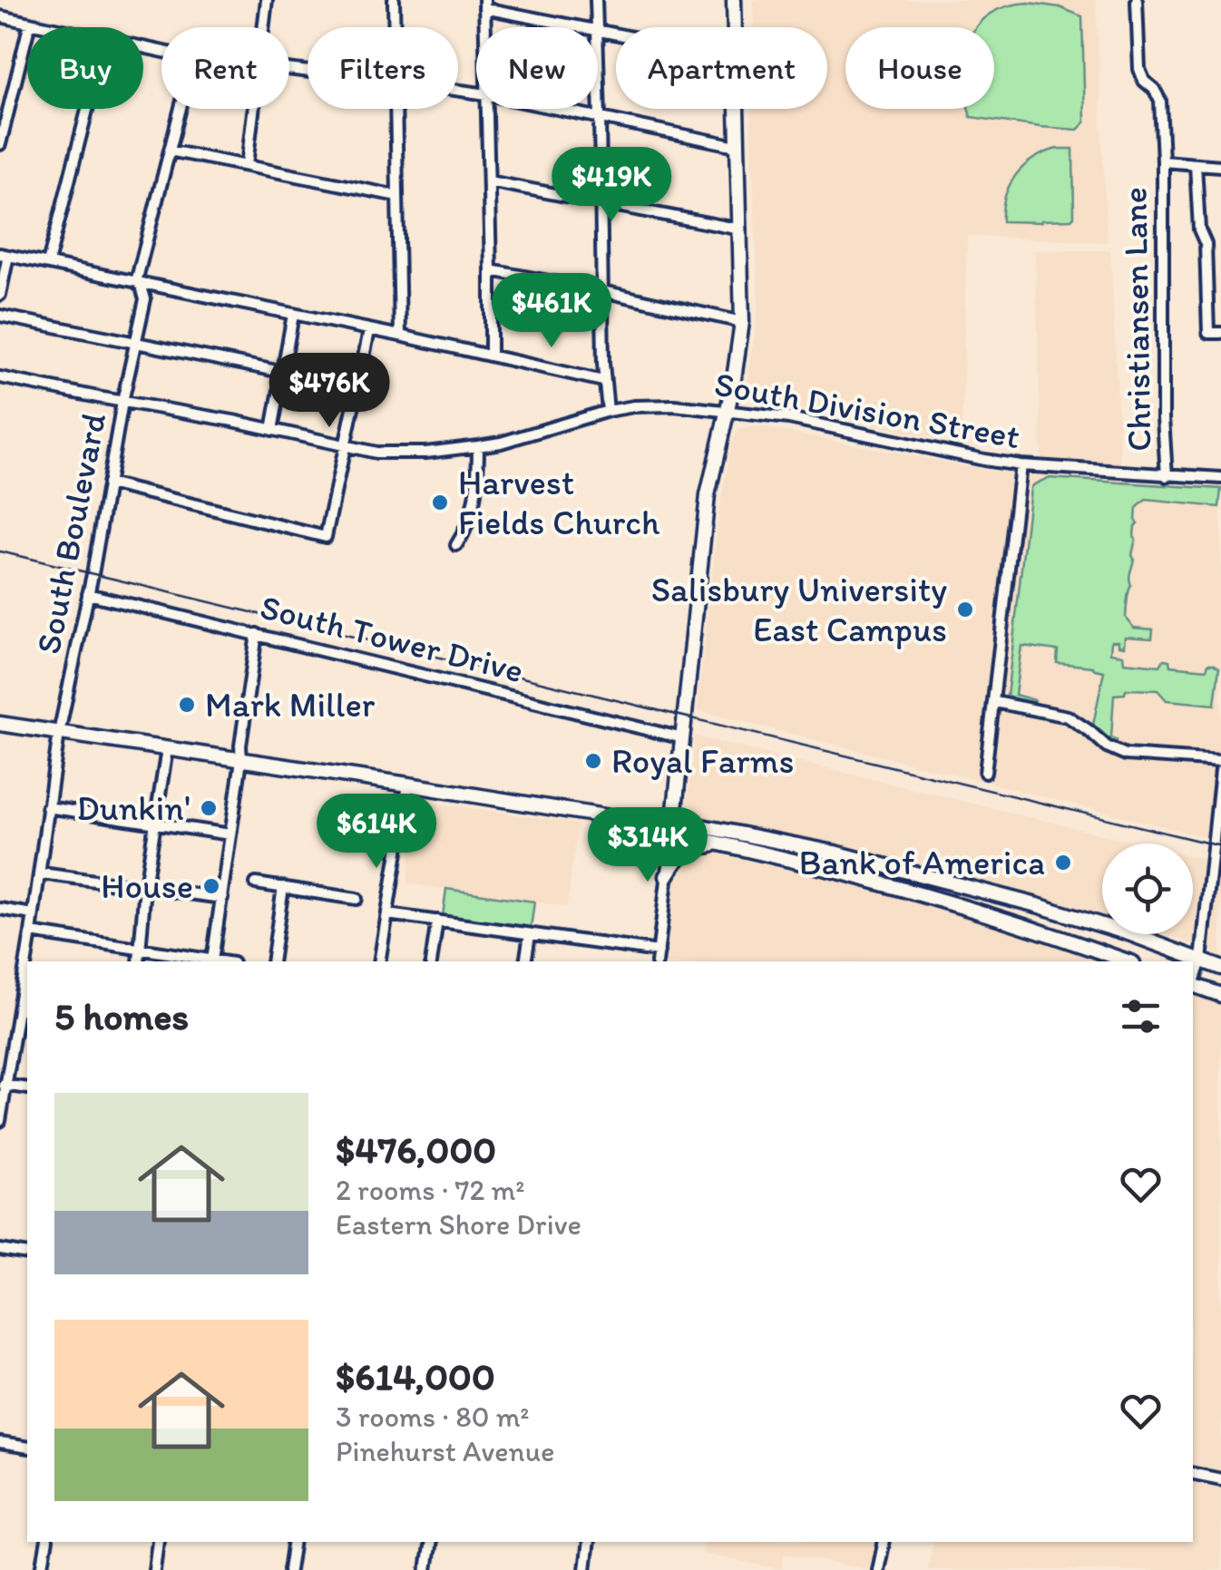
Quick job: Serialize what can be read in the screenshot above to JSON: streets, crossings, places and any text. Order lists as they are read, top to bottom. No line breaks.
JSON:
{"streets":{"street":["Christiansen Lane","South Division Street","South Boulevard","South Tower Drive"]},"crossings":[["Christiansen Lane","South Division Street"],["South Division Street","South Boulevard"],["South Boulevard","South Tower Drive"]],"places":["Harvest Fields Church","Salisbury University East Campus","Mark Miller","Royal Farms","Dunkin'","Bank of America","House"],"page":{"chip":["Buy","Rent","Filters","New","Apartment","House"],"price":["$419K","$461K","$476K","$614K","$314K"],"heading":"5 homes","list":[{"name":"$476,000","note":"2 rooms · 72 m² · Eastern Shore Drive"},{"name":"$614,000","note":"3 rooms · 80 m² · Pinehurst Avenue"}]}}
